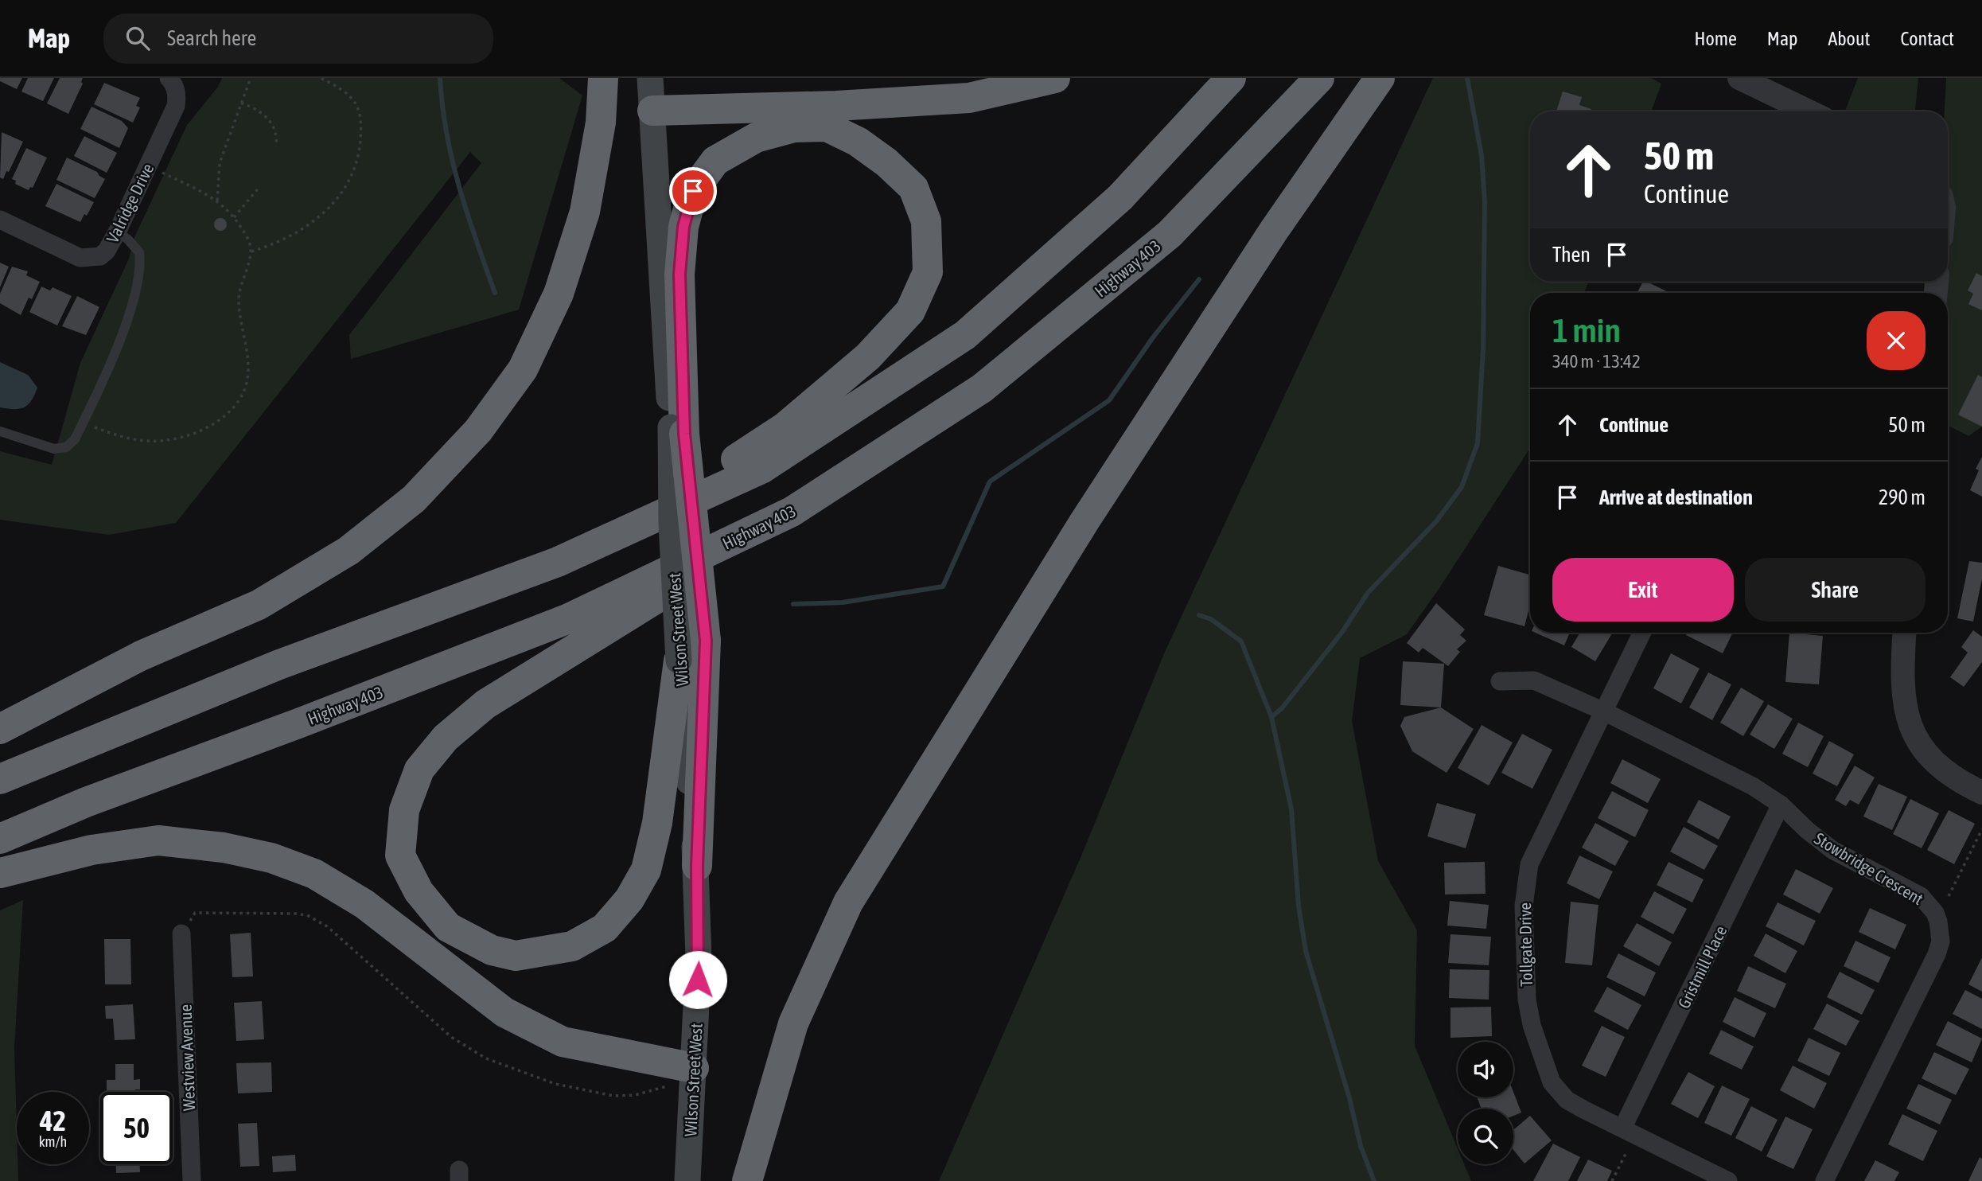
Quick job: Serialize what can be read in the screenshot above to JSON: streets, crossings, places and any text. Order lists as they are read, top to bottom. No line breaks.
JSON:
{"streets":{"highway":["Highway 403"],"main road":["Wilson Street West"],"street":["Valridge Drive","Stowbridge Crescent","Tollgate Drive","Gristmill Place","Westview Avenue"]},"crossings":[["Stowbridge Crescent","Tollgate Drive"],["Stowbridge Crescent","Gristmill Place"],["Tollgate Drive","Gristmill Place"]],"page":{"header":"Map","search":"Search here","nav":["Home","Map","About","Contact"],"turn":["50 m","Continue"],"then":"Then","heading":["1 min","340 m · 13:42"],"list":[{"name":"Continue","value":"50 m"},{"name":"Arrive at destination","value":"290 m"}],"buttons":["Exit","Share"],"speed":"42 km/h","limit":"50"}}
